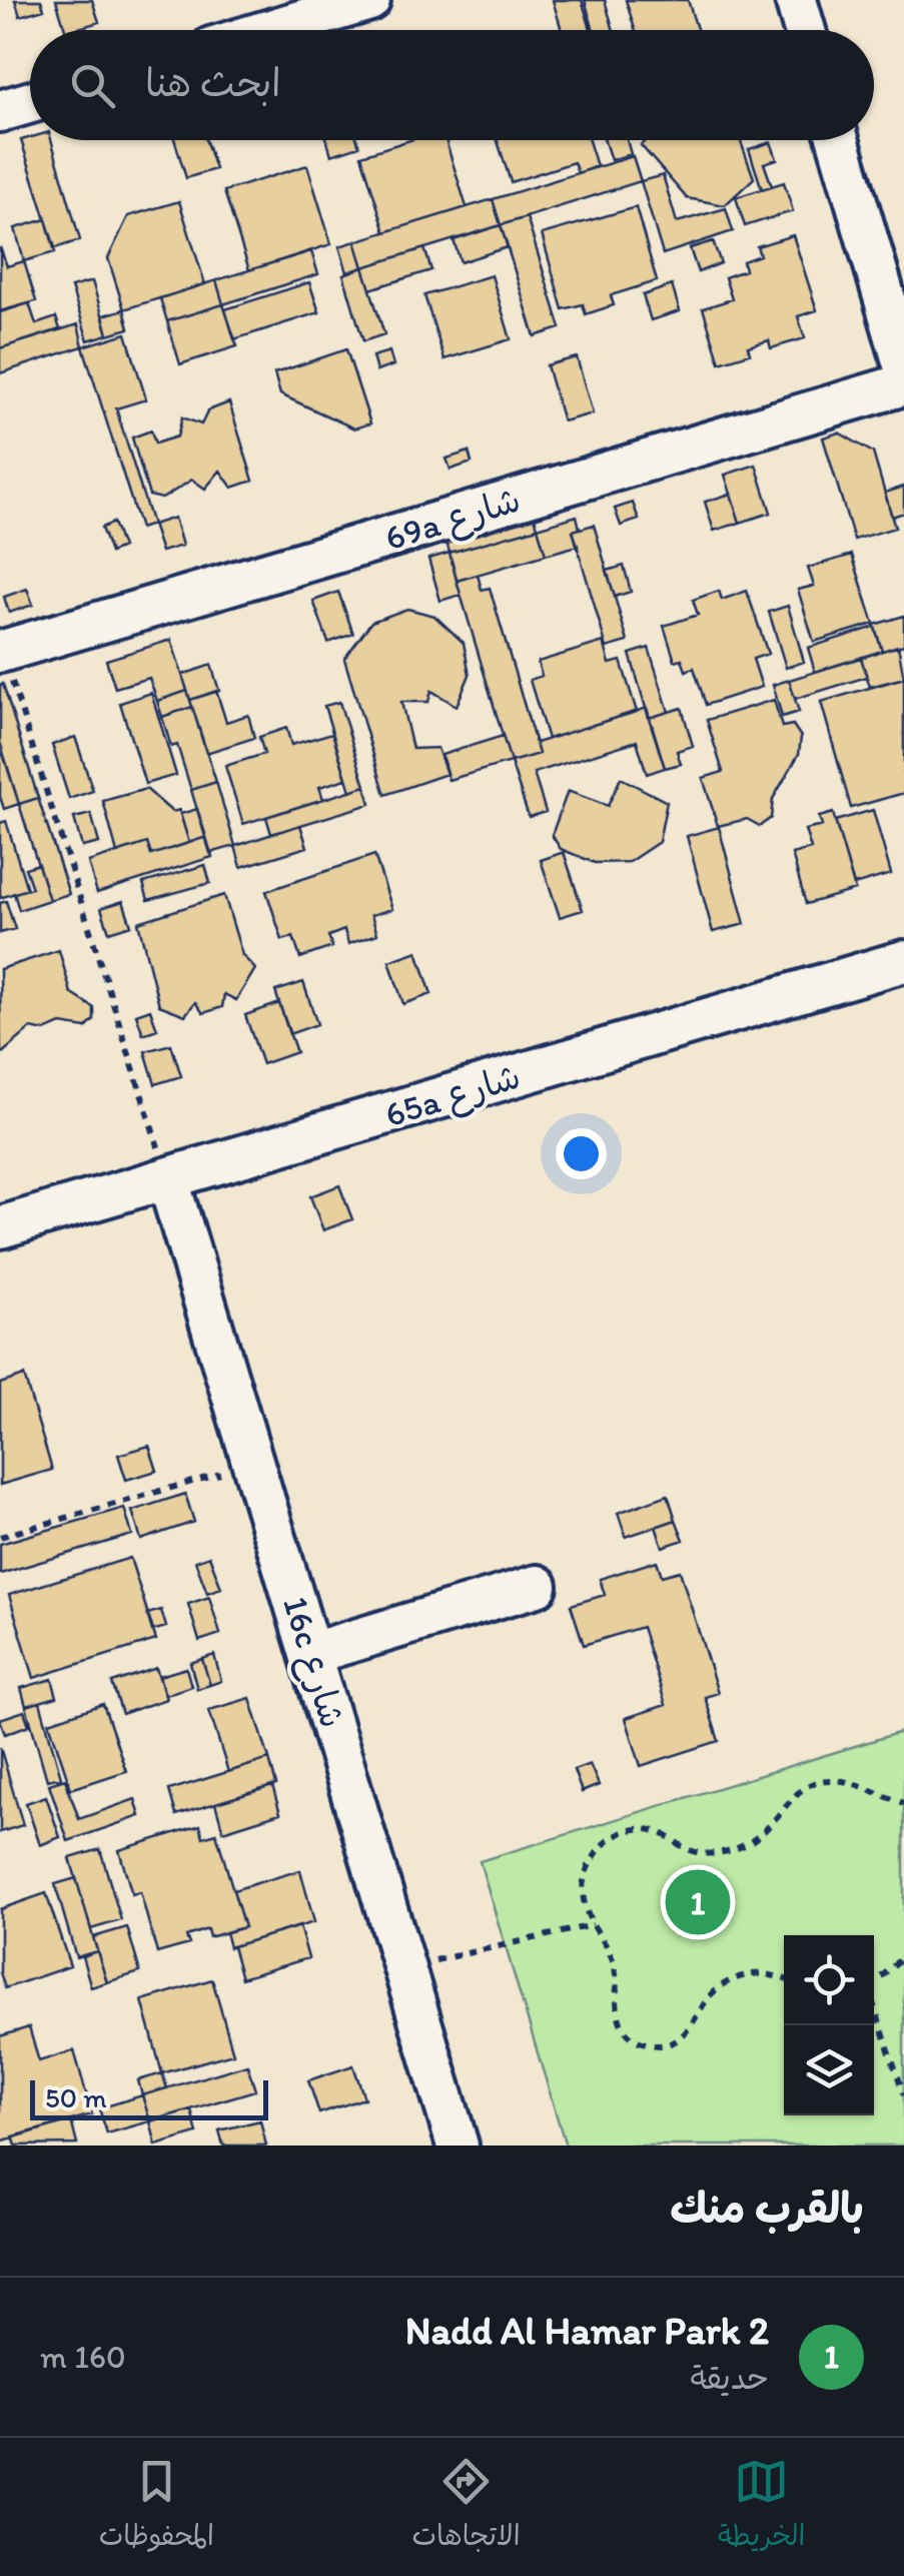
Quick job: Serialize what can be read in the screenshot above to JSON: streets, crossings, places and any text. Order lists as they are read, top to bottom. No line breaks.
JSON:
{"streets":{"street":["69a شارع","65a شارع","16c شارع"]},"crossings":[["65a شارع","16c شارع"]],"scale_bar":"50 m","page":{"search":"ابحث هنا","pins":"1","scale":"50 m","heading":"بالقرب منك","list":[{"mark":"1","name":"Nadd Al Hamar Park 2","note":"حديقة","value":"160 m"}],"nav":["الخريطة","الاتجاهات","المحفوظات"]}}
